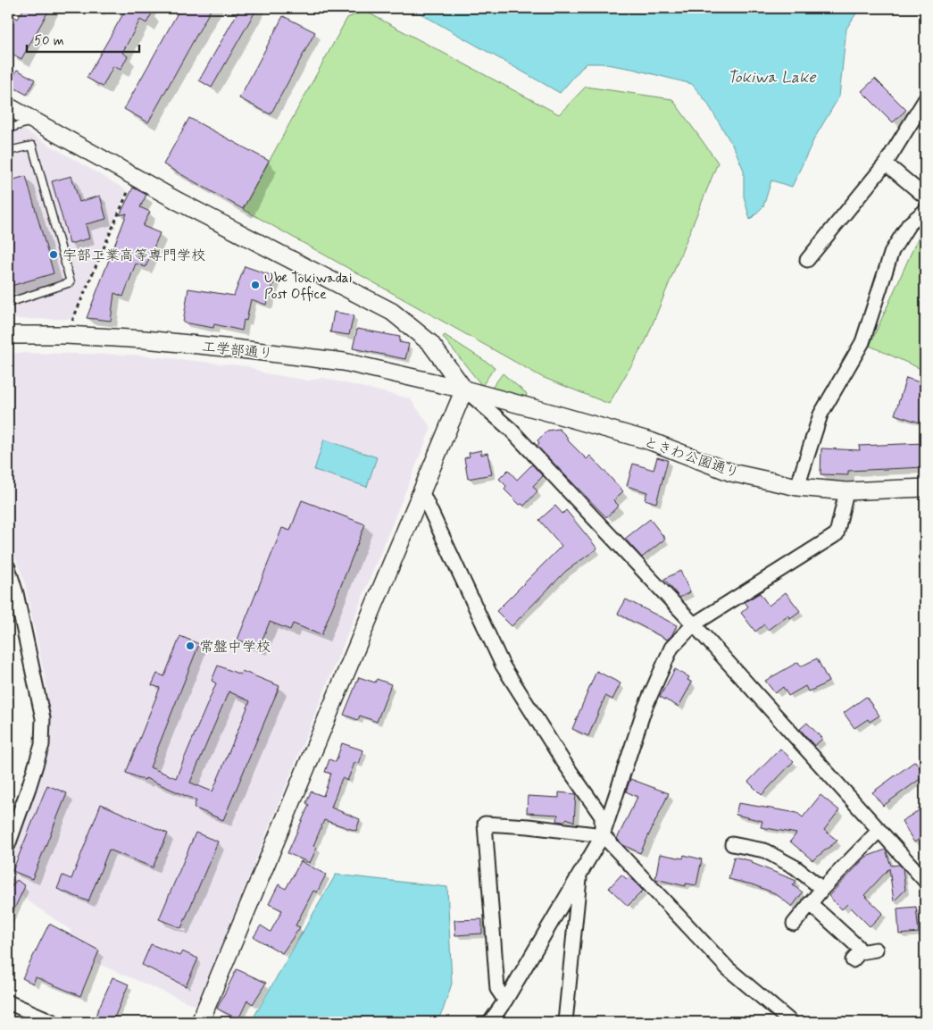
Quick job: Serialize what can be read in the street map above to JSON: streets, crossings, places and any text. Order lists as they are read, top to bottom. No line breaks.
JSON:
{"streets":{"street":["工学部通り","ときわ公園通り"]},"crossings":[["工学部通り","ときわ公園通り"]],"water":["Tokiwa Lake"],"places":["宇部工業高等専門学校","Ube Tokiwadai Post Office","常盤中学校"],"scale_bar":"50 m"}
